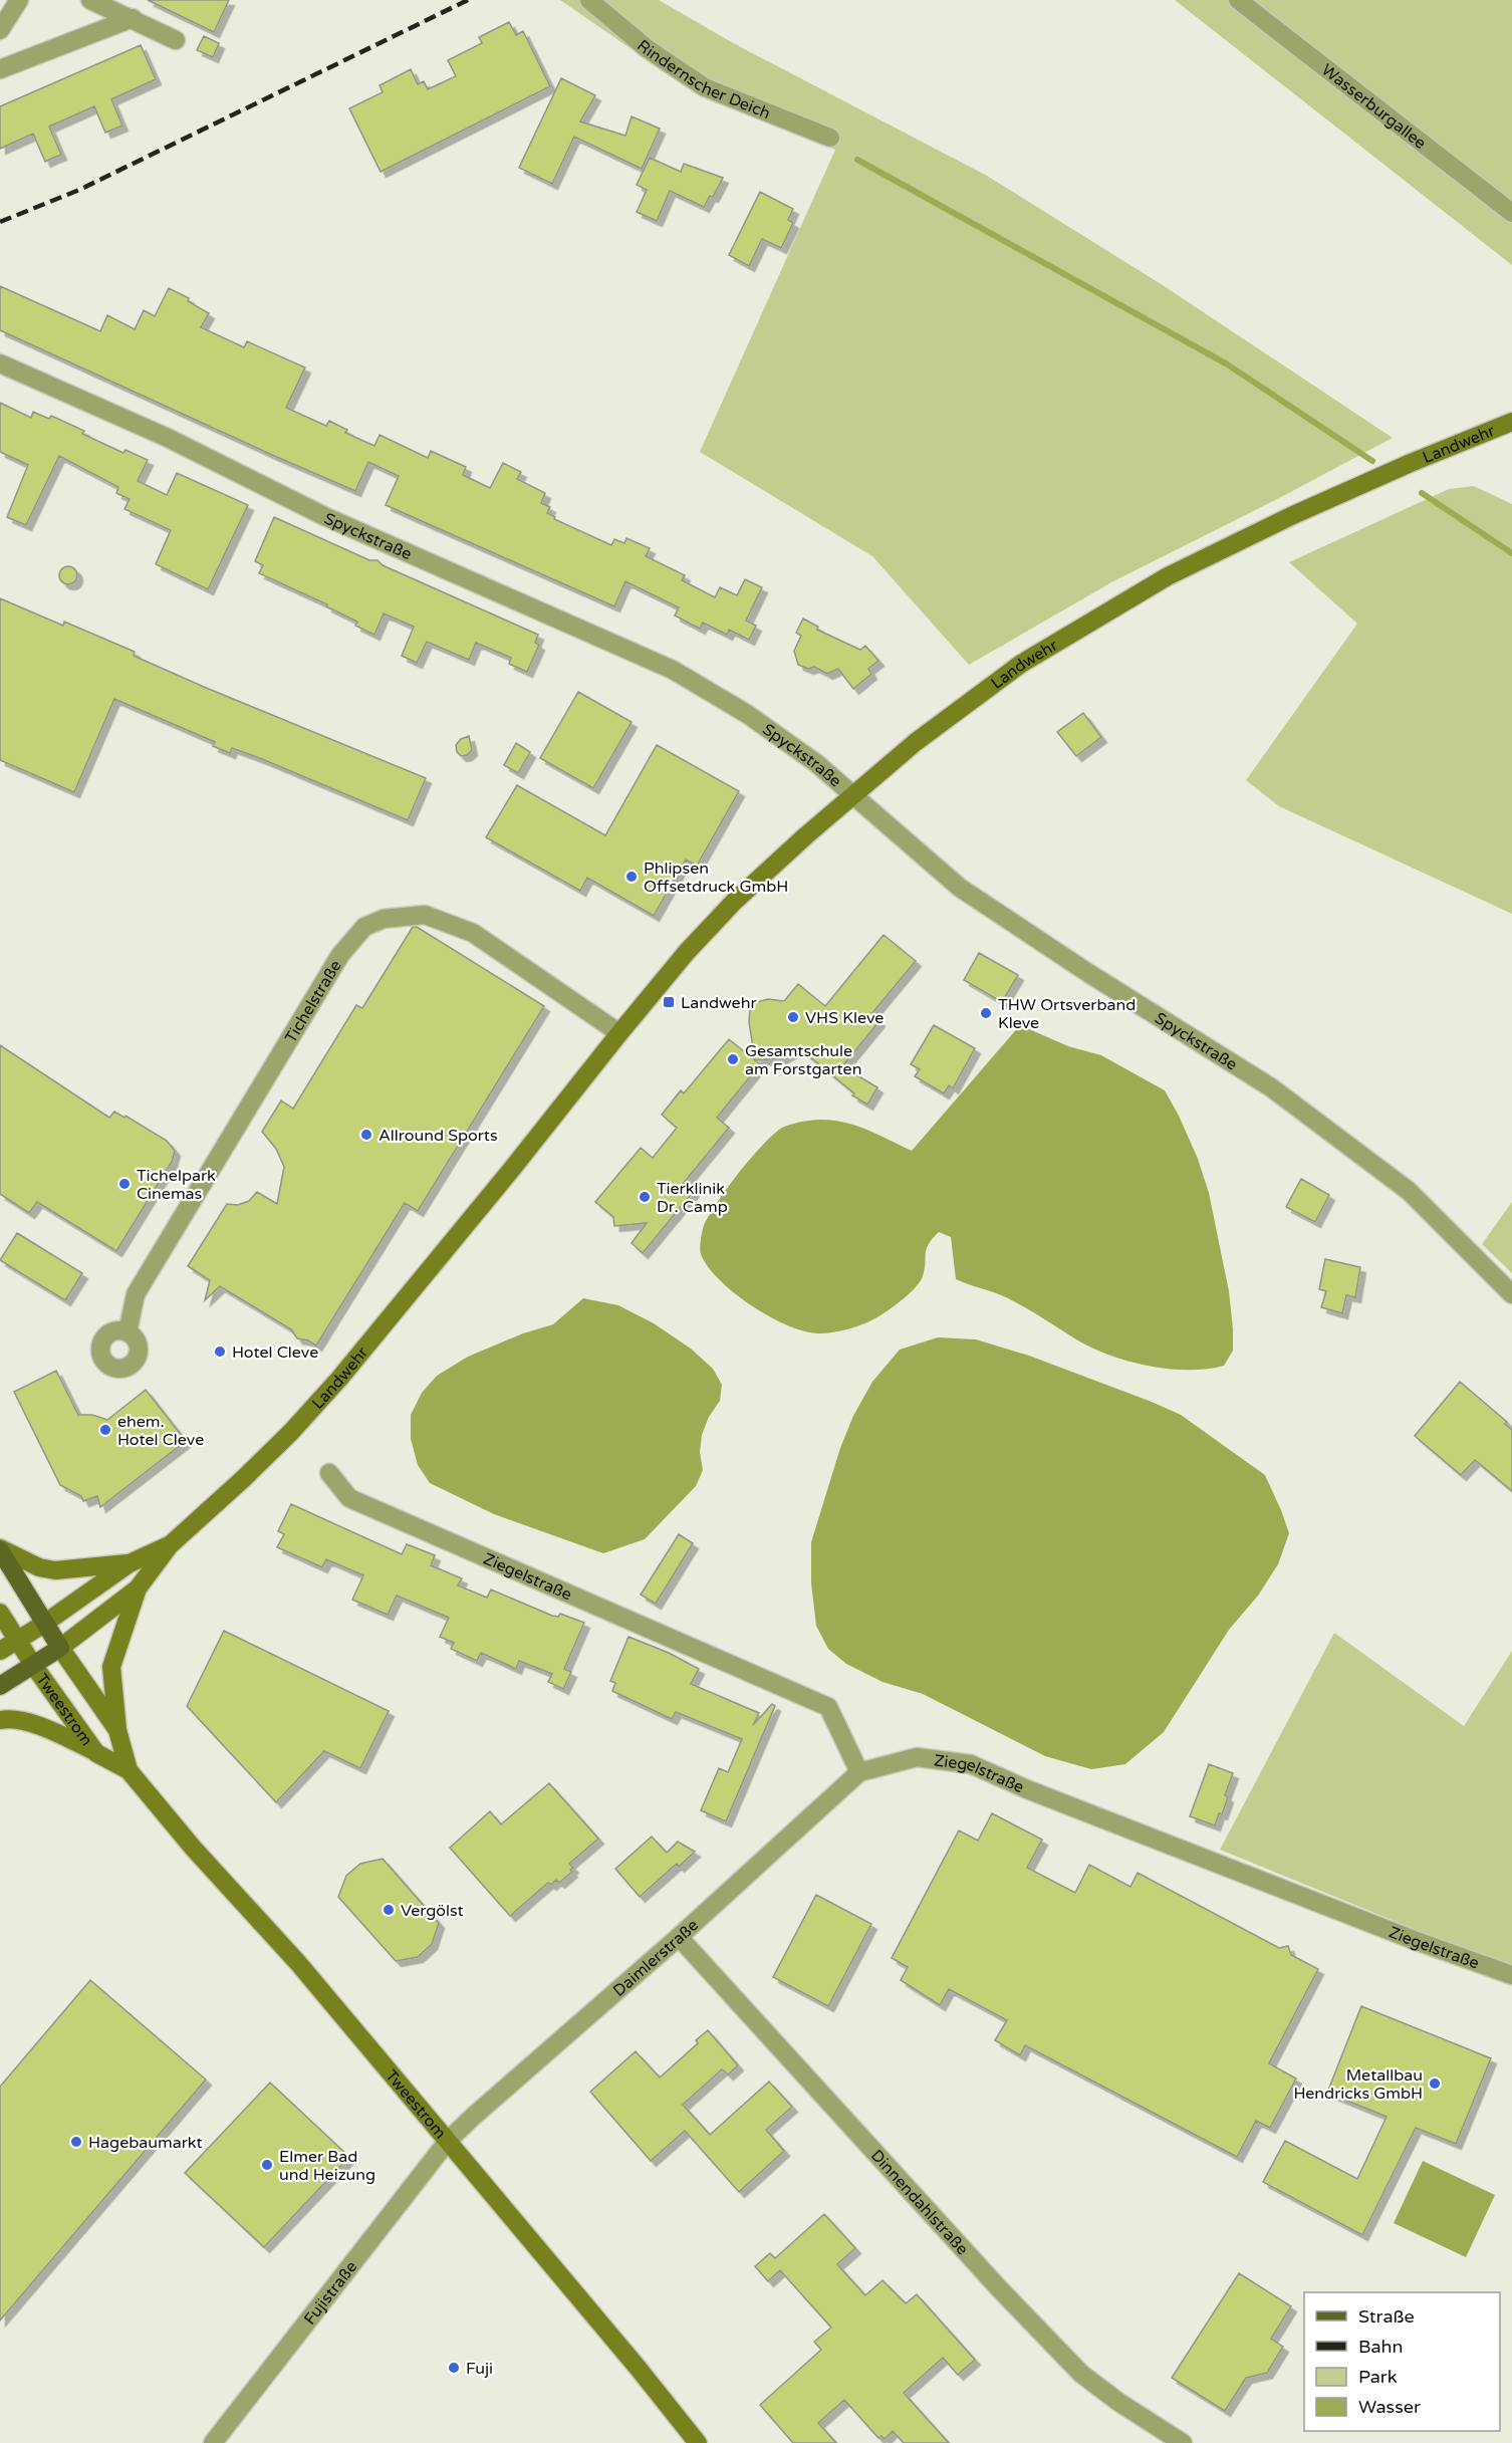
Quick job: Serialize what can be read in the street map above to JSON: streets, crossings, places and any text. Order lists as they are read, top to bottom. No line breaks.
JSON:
{"streets":{"main road":["Landwehr","Tweestrom"],"street":["Rindernscher Deich","Wasserburgallee","Spyckstraße","Tichelstraße","Ziegelstraße","Daimlerstraße","Dinnendahlstraße","Fujistraße"]},"crossings":[["Landwehr","Spyckstraße"],["Landwehr","Tichelstraße"],["Landwehr","Tweestrom"],["Ziegelstraße","Daimlerstraße"],["Tweestrom","Daimlerstraße"],["Tweestrom","Fujistraße"],["Daimlerstraße","Dinnendahlstraße"],["Daimlerstraße","Fujistraße"]],"places":{"other":["Phlipsen Offsetdruck GmbH","THW Ortsverband Kleve","VHS Kleve","Gesamtschule am Forstgarten","Allround Sports","Tichelpark Cinemas","Tierklinik Dr. Camp","Hotel Cleve","ehem. Hotel Cleve","Vergölst","Metallbau Hendricks GmbH","Hagebaumarkt","Elmer Bad und Heizung","Fuji"],"transit":["Landwehr"]},"legend":["Straße","Bahn","Park","Wasser"]}
